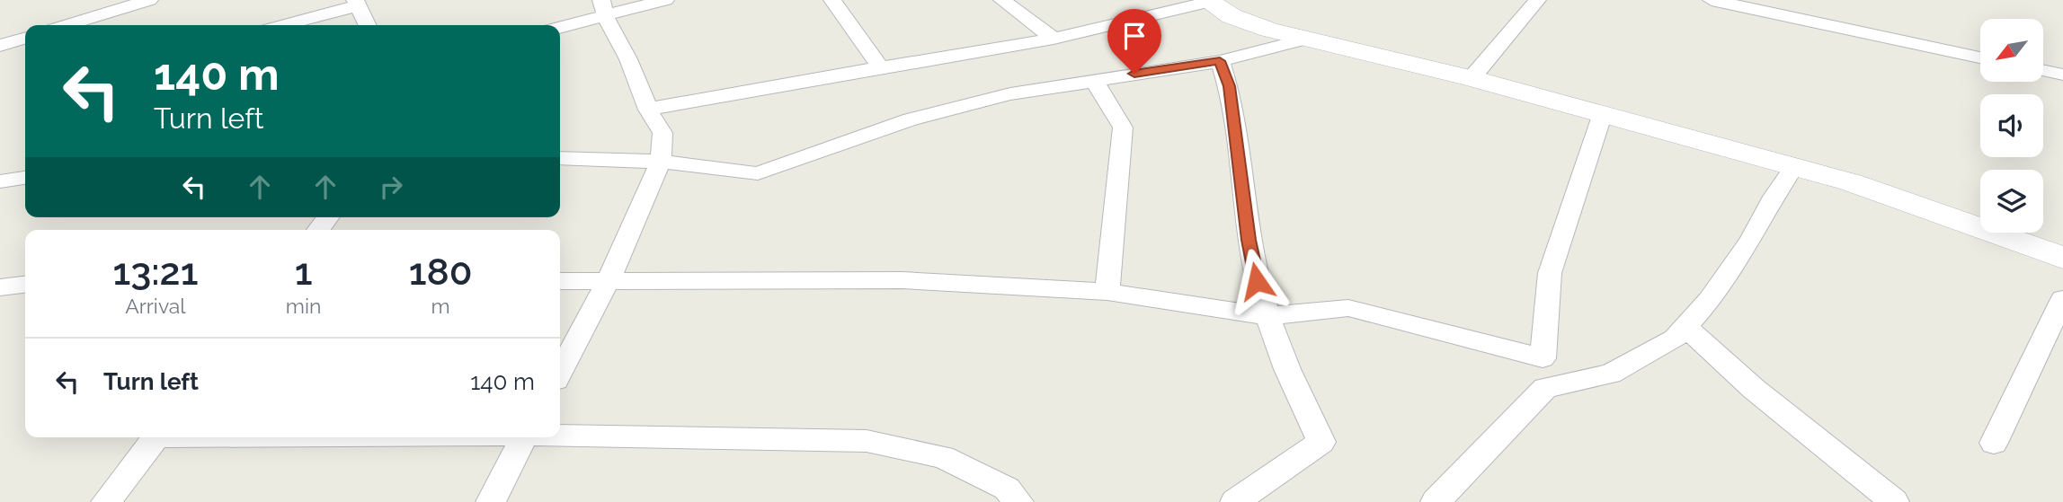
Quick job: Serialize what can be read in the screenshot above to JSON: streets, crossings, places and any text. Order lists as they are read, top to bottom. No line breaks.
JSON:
{"north":"bottom left","page":{"turn":["140 m","Turn left"],"eta":["13:21","Arrival","1","min","180","m"],"list":[{"name":"Turn left","value":"140 m"}]}}
